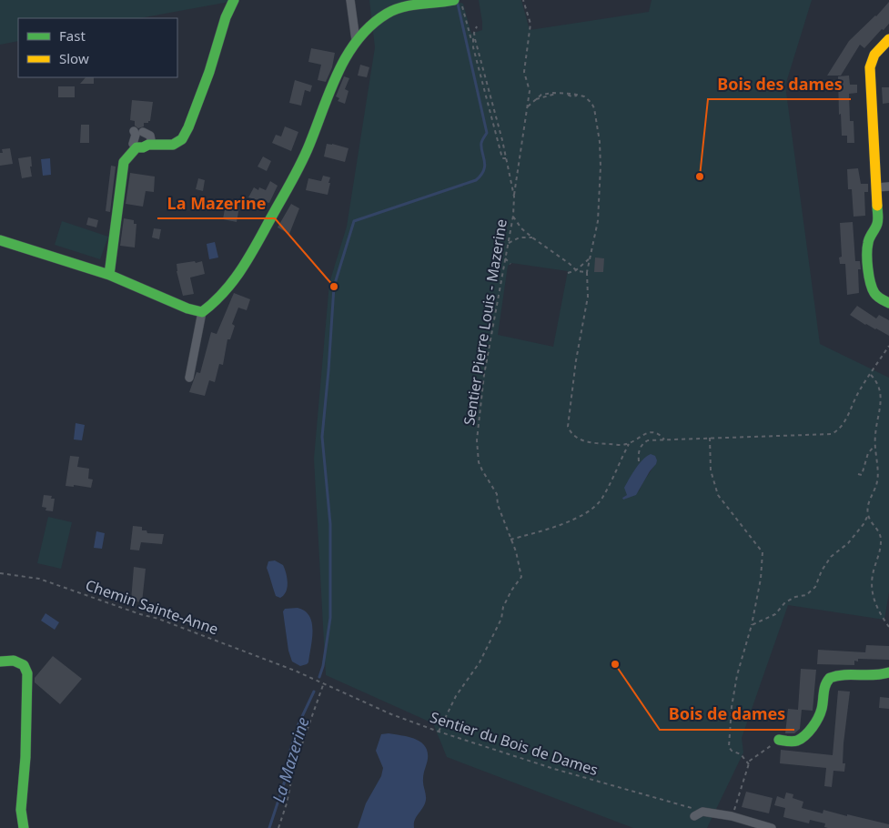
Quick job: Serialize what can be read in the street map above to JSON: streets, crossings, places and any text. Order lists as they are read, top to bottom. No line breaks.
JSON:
{"streets":{"path":["Sentier Pierre Louis - Mazerine","Chemin Sainte-Anne","Sentier du Bois de Dames"]},"crossings":[["Sentier Pierre Louis - Mazerine","Sentier du Bois de Dames"],["Chemin Sainte-Anne","Sentier du Bois de Dames"]],"water":["La Mazerine"],"places":["Bois des dames","La Mazerine","Bois de dames"],"legend":["Fast","Slow"]}
